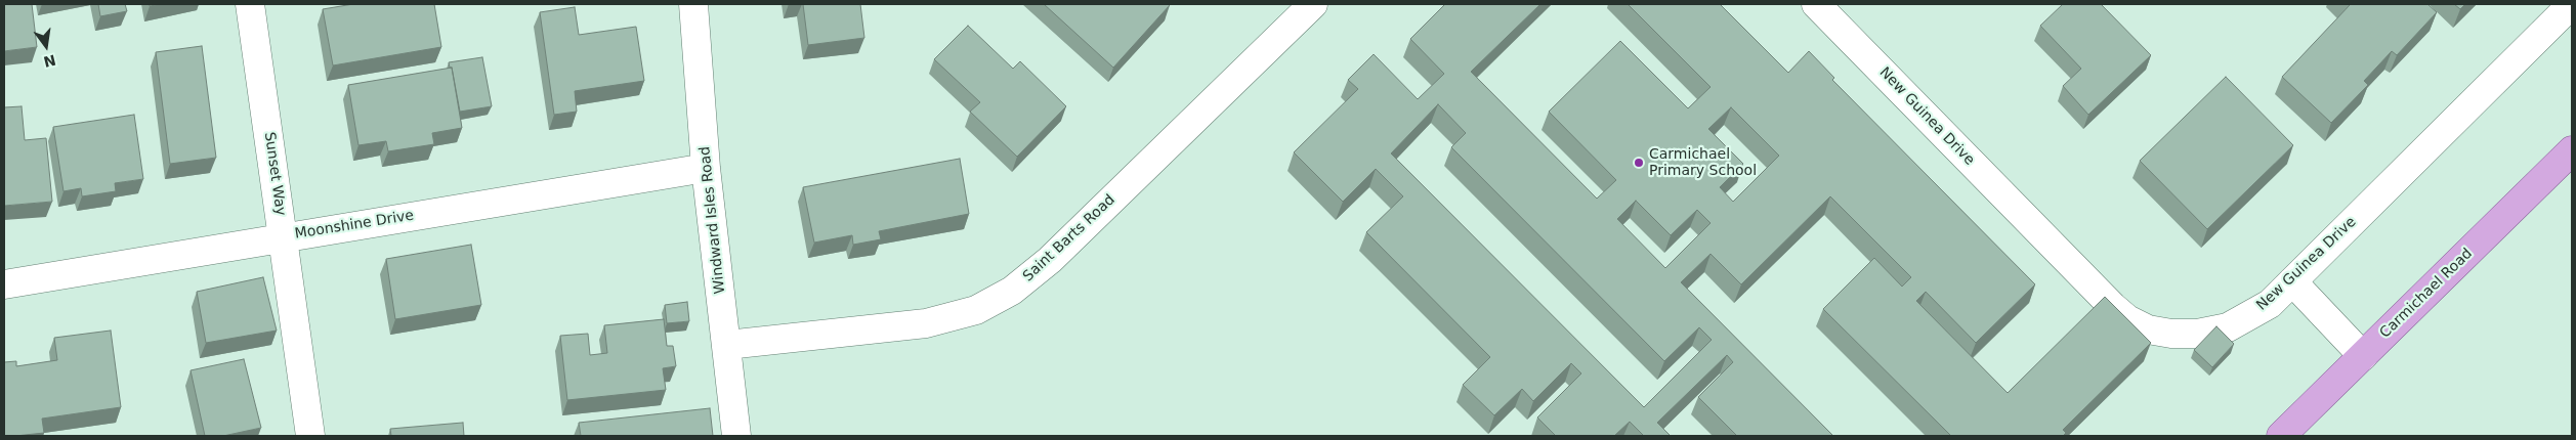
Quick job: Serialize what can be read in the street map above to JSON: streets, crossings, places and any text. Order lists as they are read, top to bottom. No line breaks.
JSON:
{"streets":{"main road":["Carmichael Road"],"street":["New Guinea Drive","Sunset Way","Windward Isles Road","Moonshine Drive","Saint Barts Road"]},"crossings":[["Sunset Way","Moonshine Drive"],["Windward Isles Road","Moonshine Drive"],["Windward Isles Road","Saint Barts Road"]],"places":["Carmichael Primary School"],"north":"bottom"}
